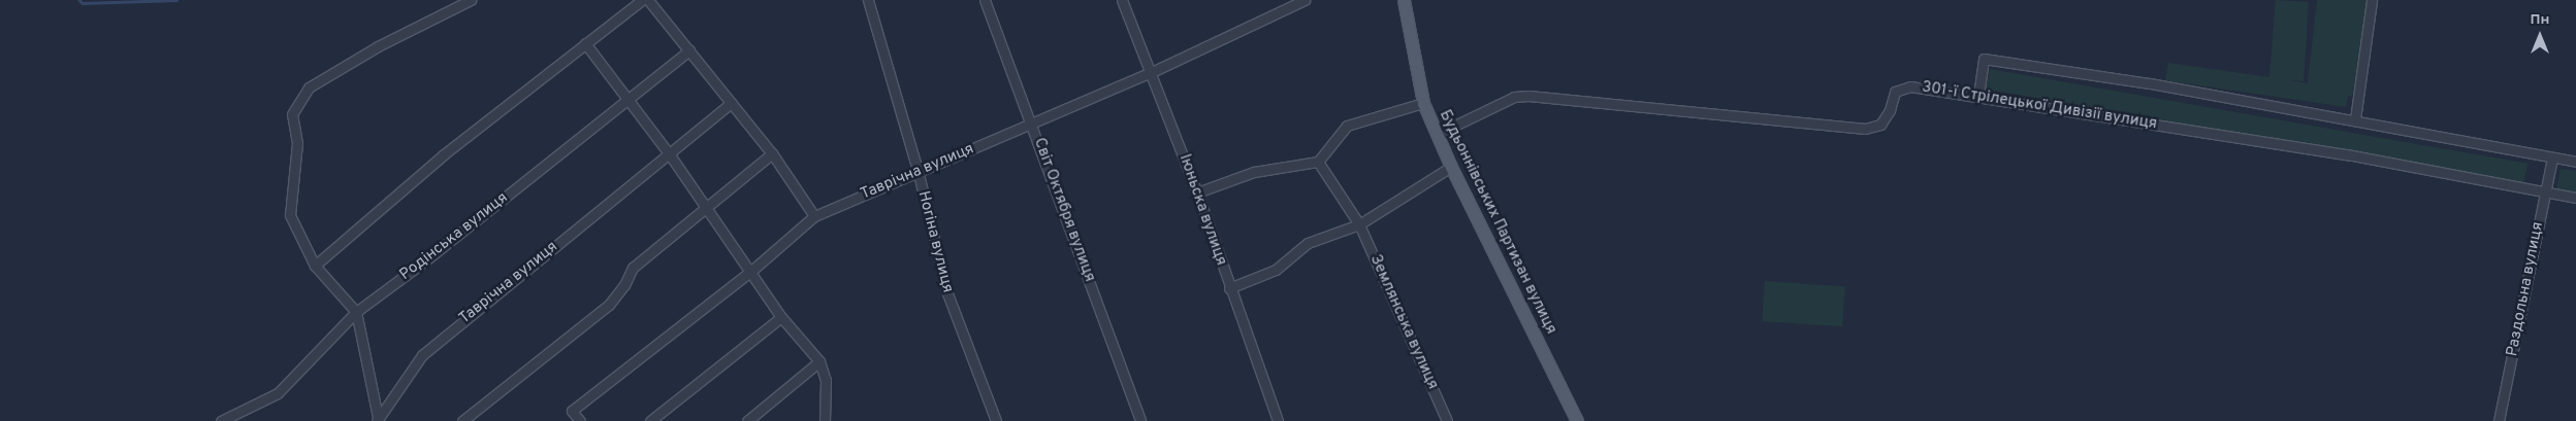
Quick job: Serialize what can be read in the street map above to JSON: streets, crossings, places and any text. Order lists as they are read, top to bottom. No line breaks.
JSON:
{"streets":{"main road":["Будьоннівських Партизан вулиця"],"street":["301-ї Стрілецької Дивізії вулиця","Таврічна вулиця","Світ Октября вулиця","Iюньска вулиця","Родінська вулиця","Ногіна вулиця","Раздольна вулиця","Землянська вулиця"]},"crossings":[["301-ї Стрілецької Дивізії вулиця","Будьоннівських Партизан вулиця"],["301-ї Стрілецької Дивізії вулиця","Раздольна вулиця"],["Таврічна вулиця","Світ Октября вулиця"],["Таврічна вулиця","Iюньска вулиця"],["Таврічна вулиця","Ногіна вулиця"]],"north":"top"}
